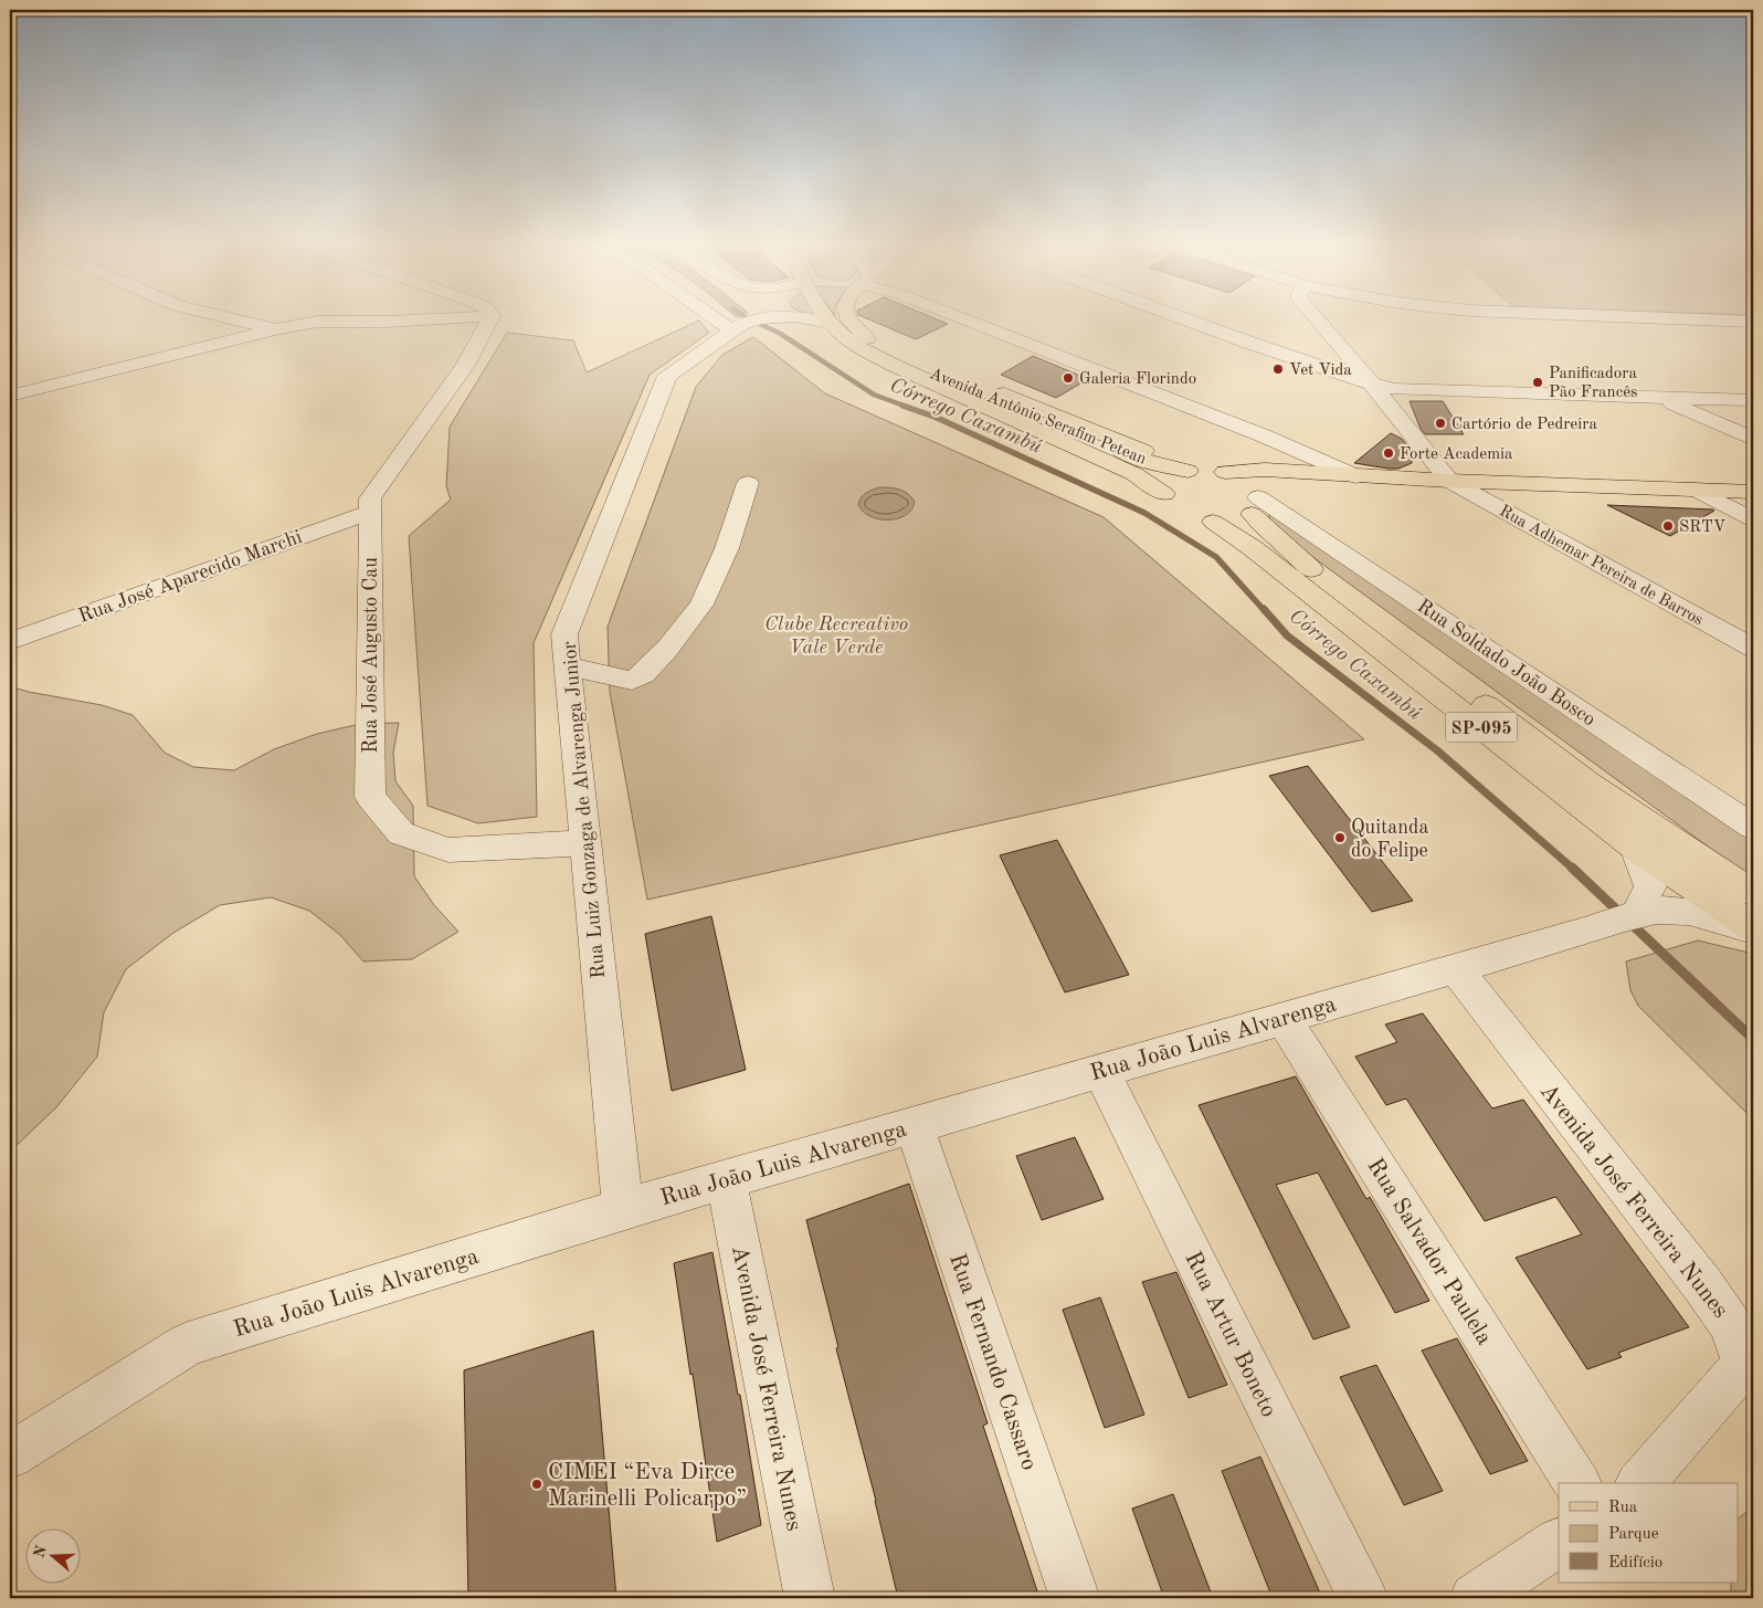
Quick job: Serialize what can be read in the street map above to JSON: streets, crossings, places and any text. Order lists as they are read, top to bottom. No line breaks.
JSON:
{"streets":{"main road":["Avenida Antônio Serafim Petean","SP-095"],"street":["Rua Adhemar Pereira de Barros","Rua José Aparecido Marchi","Rua José Augusto Cau","Rua Soldado João Bosco","Rua Luiz Gonzaga de Alvarenga Junior","Rua João Luis Alvarenga","Avenida José Ferreira Nunes","Rua Salvador Paulela","Rua Artur Boneto","Rua Fernando Cassaro"]},"crossings":[["Avenida Antônio Serafim Petean","SP-095"],["Avenida Antônio Serafim Petean","Rua Luiz Gonzaga de Alvarenga Junior"],["Avenida Antônio Serafim Petean","Rua João Luis Alvarenga"],["Rua José Aparecido Marchi","Rua José Augusto Cau"],["Rua José Augusto Cau","Rua Luiz Gonzaga de Alvarenga Junior"],["Rua Soldado João Bosco","SP-095"],["Rua Luiz Gonzaga de Alvarenga Junior","Rua João Luis Alvarenga"],["Rua João Luis Alvarenga","Avenida José Ferreira Nunes"],["Rua João Luis Alvarenga","Rua Salvador Paulela"],["Rua João Luis Alvarenga","Rua Artur Boneto"],["Rua João Luis Alvarenga","Rua Fernando Cassaro"]],"water":["Córrego Caxambú"],"parks":["Clube Recreativo Vale Verde"],"places":["Vet Vida","Galeria Florindo","Panificadora Pão Francês","Cartório de Pedreira","Forte Academia","SRTV","Quitanda do Felipe","CIMEI “Eva Dirce Marinelli Policarpo”"],"legend":["Rua","Parque","Edifício"],"north":"left"}
